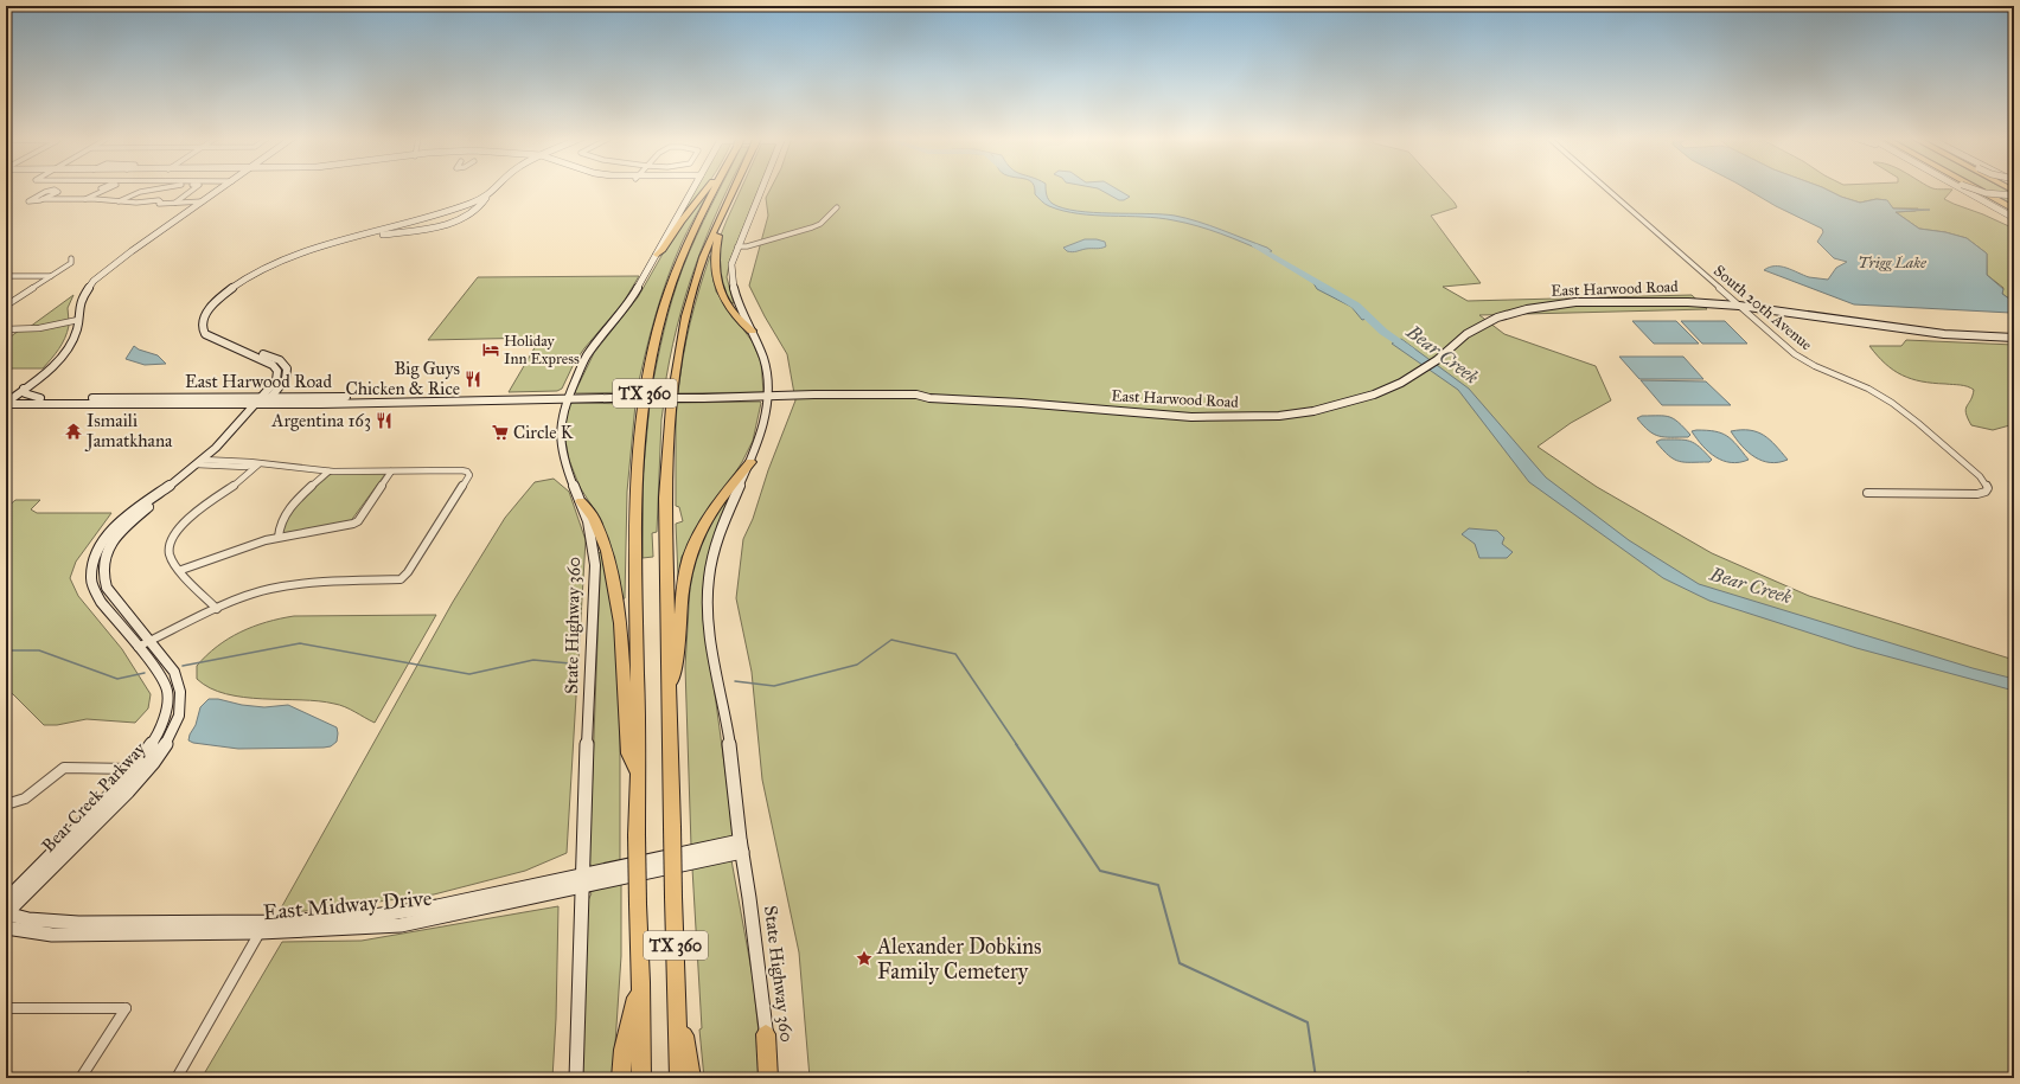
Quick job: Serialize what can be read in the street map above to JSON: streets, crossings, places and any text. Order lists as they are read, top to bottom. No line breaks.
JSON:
{"streets":{"highway":["TX 360"],"main road":["East Harwood Road","State Highway 360","Bear Creek Parkway","East Midway Drive"],"street":["South 20th Avenue"]},"crossings":[["East Harwood Road","South 20th Avenue"],["East Harwood Road","State Highway 360"],["East Harwood Road","Bear Creek Parkway"],["State Highway 360","East Midway Drive"],["Bear Creek Parkway","East Midway Drive"]],"water":["Trigg Lake","Bear Creek"],"places":{"hotel":["Holiday Inn Express"],"restaurant":["Big Guys Chicken & Rice","Argentina 163"],"temple":["Ismaili Jamatkhana"],"supermarket":["Circle K"],"place":["Alexander Dobkins Family Cemetery"]}}
